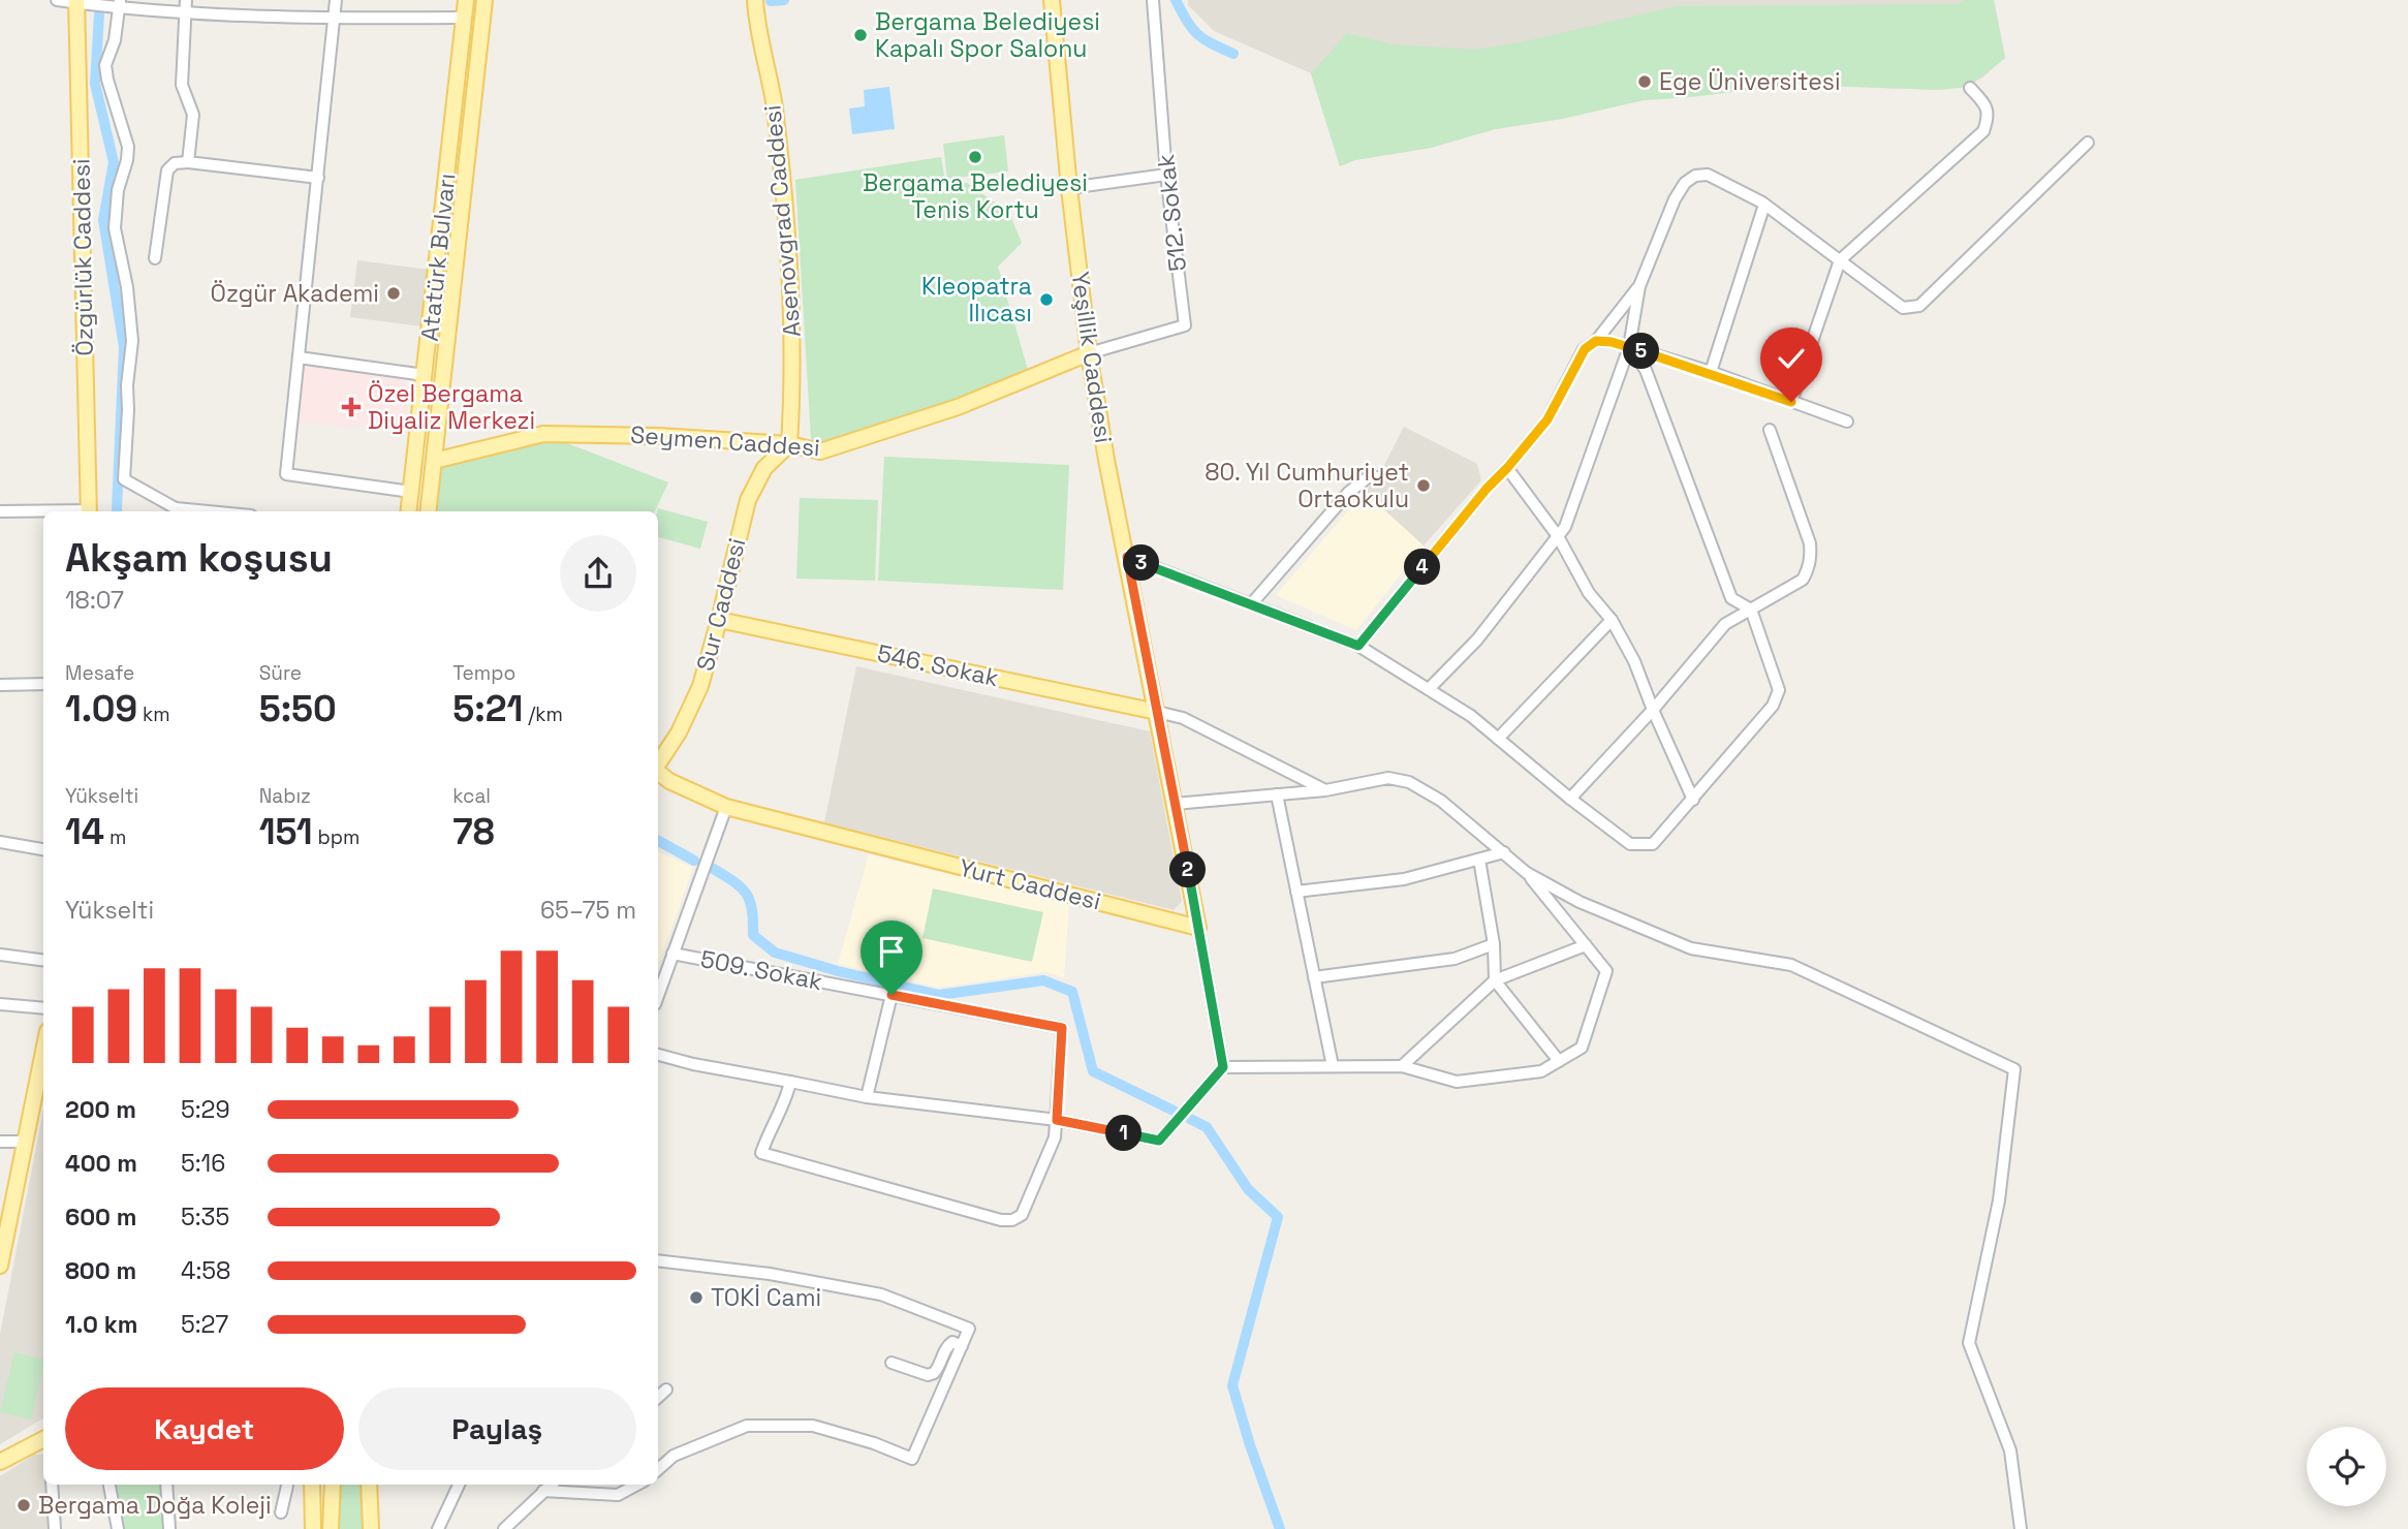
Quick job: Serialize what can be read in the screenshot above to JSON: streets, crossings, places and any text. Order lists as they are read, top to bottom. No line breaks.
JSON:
{"streets":{"main road":["Asenovgrad Caddesi","Özgürlük Caddesi","Atatürk Bulvarı","Yeşillik Caddesi","Seymen Caddesi","Sur Caddesi","546. Sokak","Yurt Caddesi"],"street":["512. Sokak","509. Sokak"]},"crossings":[["512. Sokak","Yeşillik Caddesi"],["512. Sokak","Seymen Caddesi"],["Asenovgrad Caddesi","Seymen Caddesi"],["Asenovgrad Caddesi","Sur Caddesi"],["Atatürk Bulvarı","Seymen Caddesi"],["Yeşillik Caddesi","Seymen Caddesi"],["Yeşillik Caddesi","546. Sokak"],["Seymen Caddesi","Sur Caddesi"],["Sur Caddesi","546. Sokak"]],"places":{"other":["Bergama Belediyesi Kapalı Spor Salonu","Ege Üniversitesi","Bergama Belediyesi Tenis Kortu","Özgür Akademi","Kleopatra Ilıcası","80. Yıl Cumhuriyet Ortaokulu","TOKİ Cami","Bergama Doğa Koleji"],"health":["Özel Bergama Diyaliz Merkezi"]},"page":{"pins":["5","3","4","2","1"],"heading":["Akşam koşusu","18:07"],"stats":[["Mesafe","1.09 km"],["Süre","5:50"],["Tempo","5:21 /km"],["Yükselti","14 m"],["Nabız","151 bpm"],["kcal","78"]],"chart":["Yükselti","65–75 m"],"list":[{"name":"200 m","note":"5:29"},{"name":"400 m","note":"5:16"},{"name":"600 m","note":"5:35"},{"name":"800 m","note":"4:58"},{"name":"1.0 km","note":"5:27"}],"buttons":["Kaydet","Paylaş"]}}
